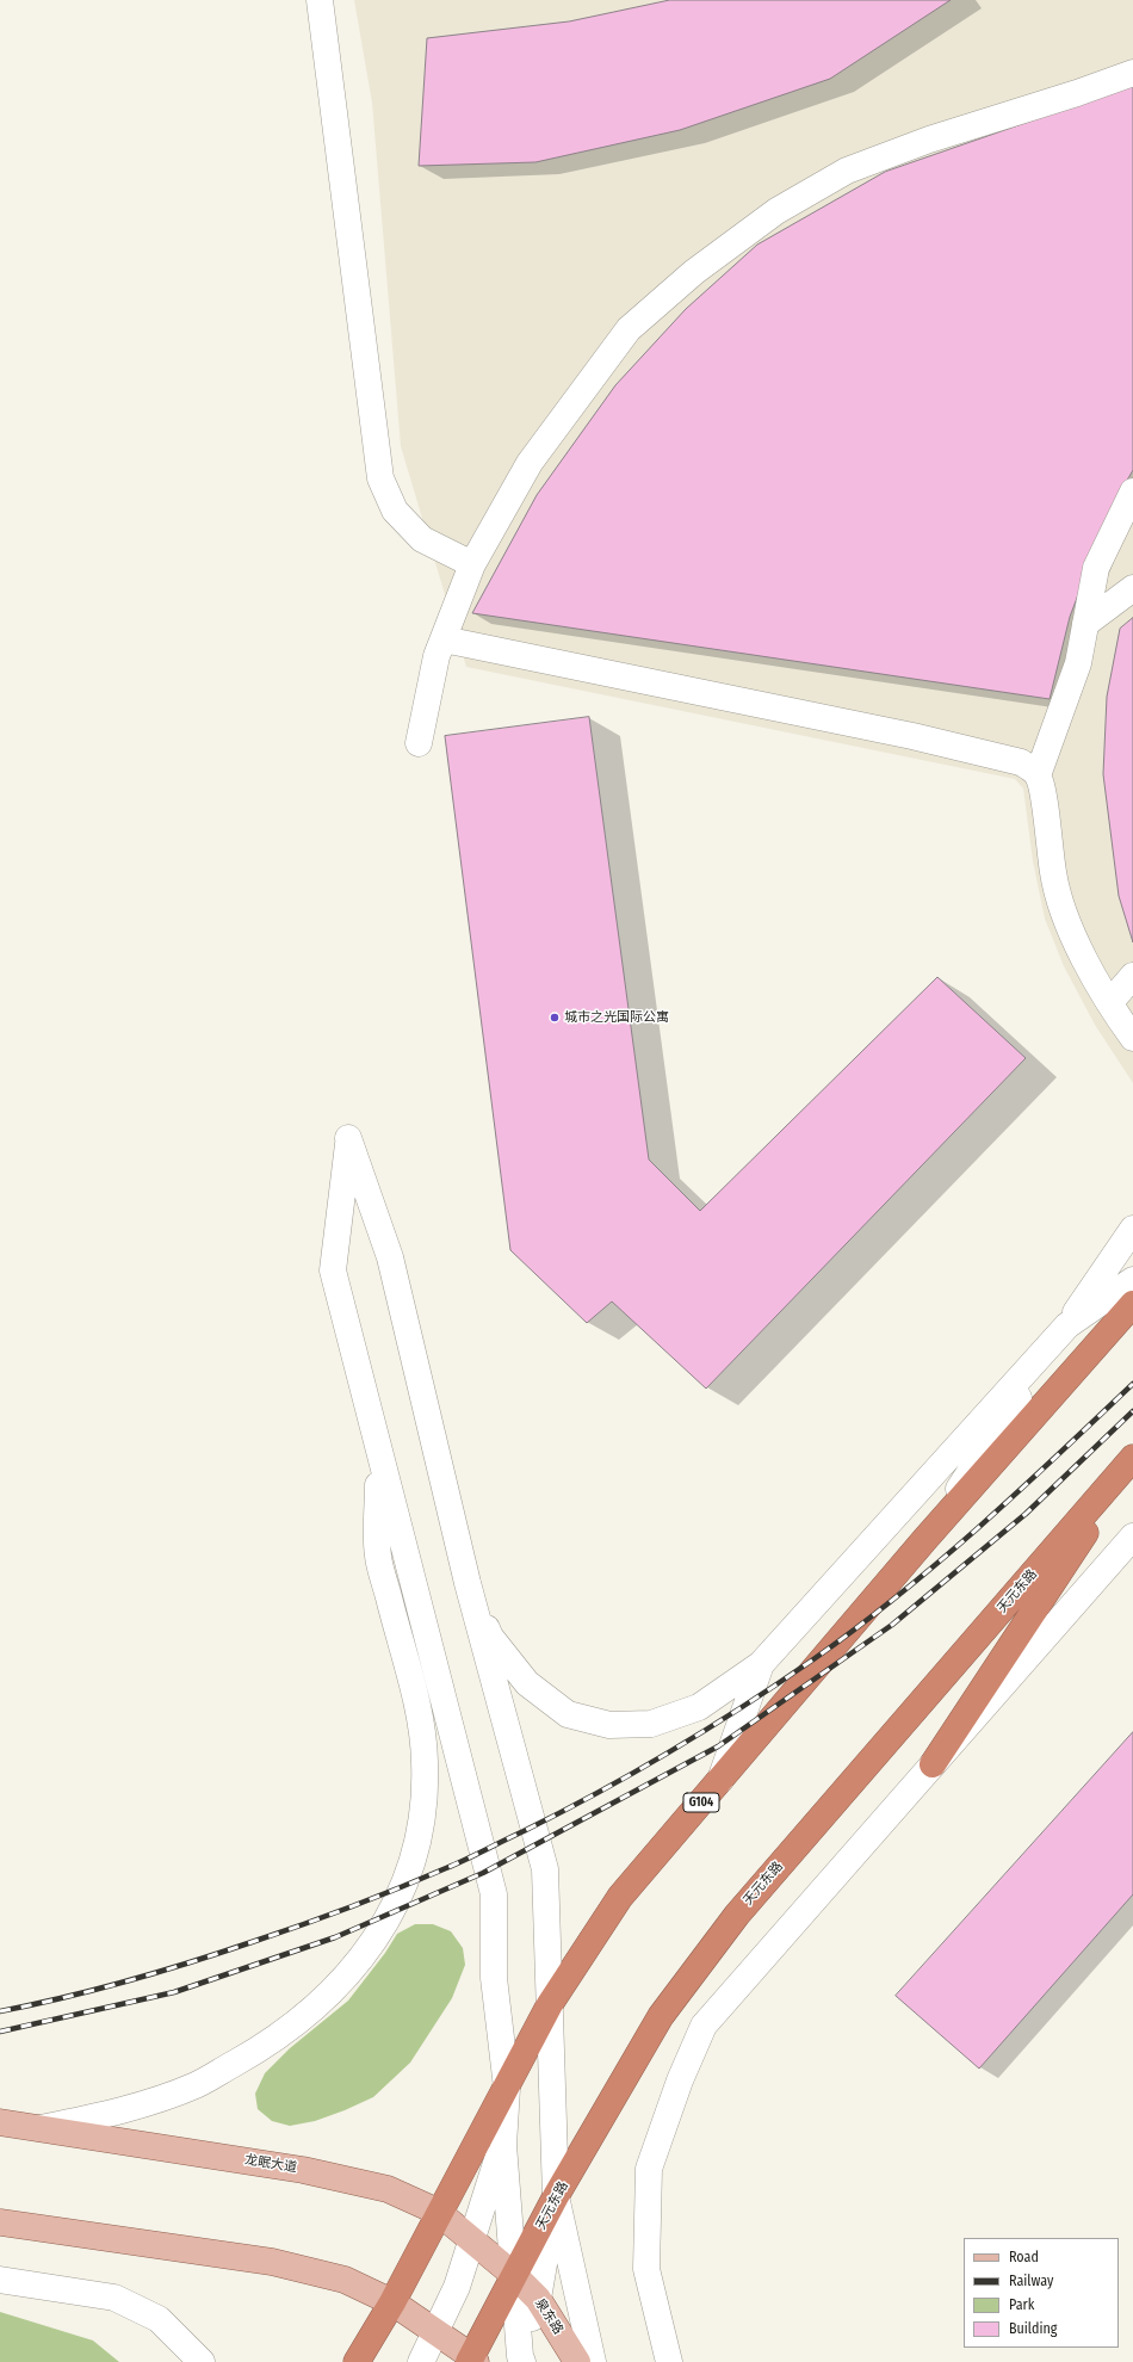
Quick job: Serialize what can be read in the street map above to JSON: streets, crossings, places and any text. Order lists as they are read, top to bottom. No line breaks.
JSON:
{"streets":{"highway":["天元东路","G104"],"main road":["龙眠大道","泉东路"]},"crossings":[["天元东路","龙眠大道"],["天元东路","泉东路"],["G104","龙眠大道"],["龙眠大道","泉东路"]],"places":["城市之光国际公寓"],"legend":["Road","Railway","Park","Building"]}
